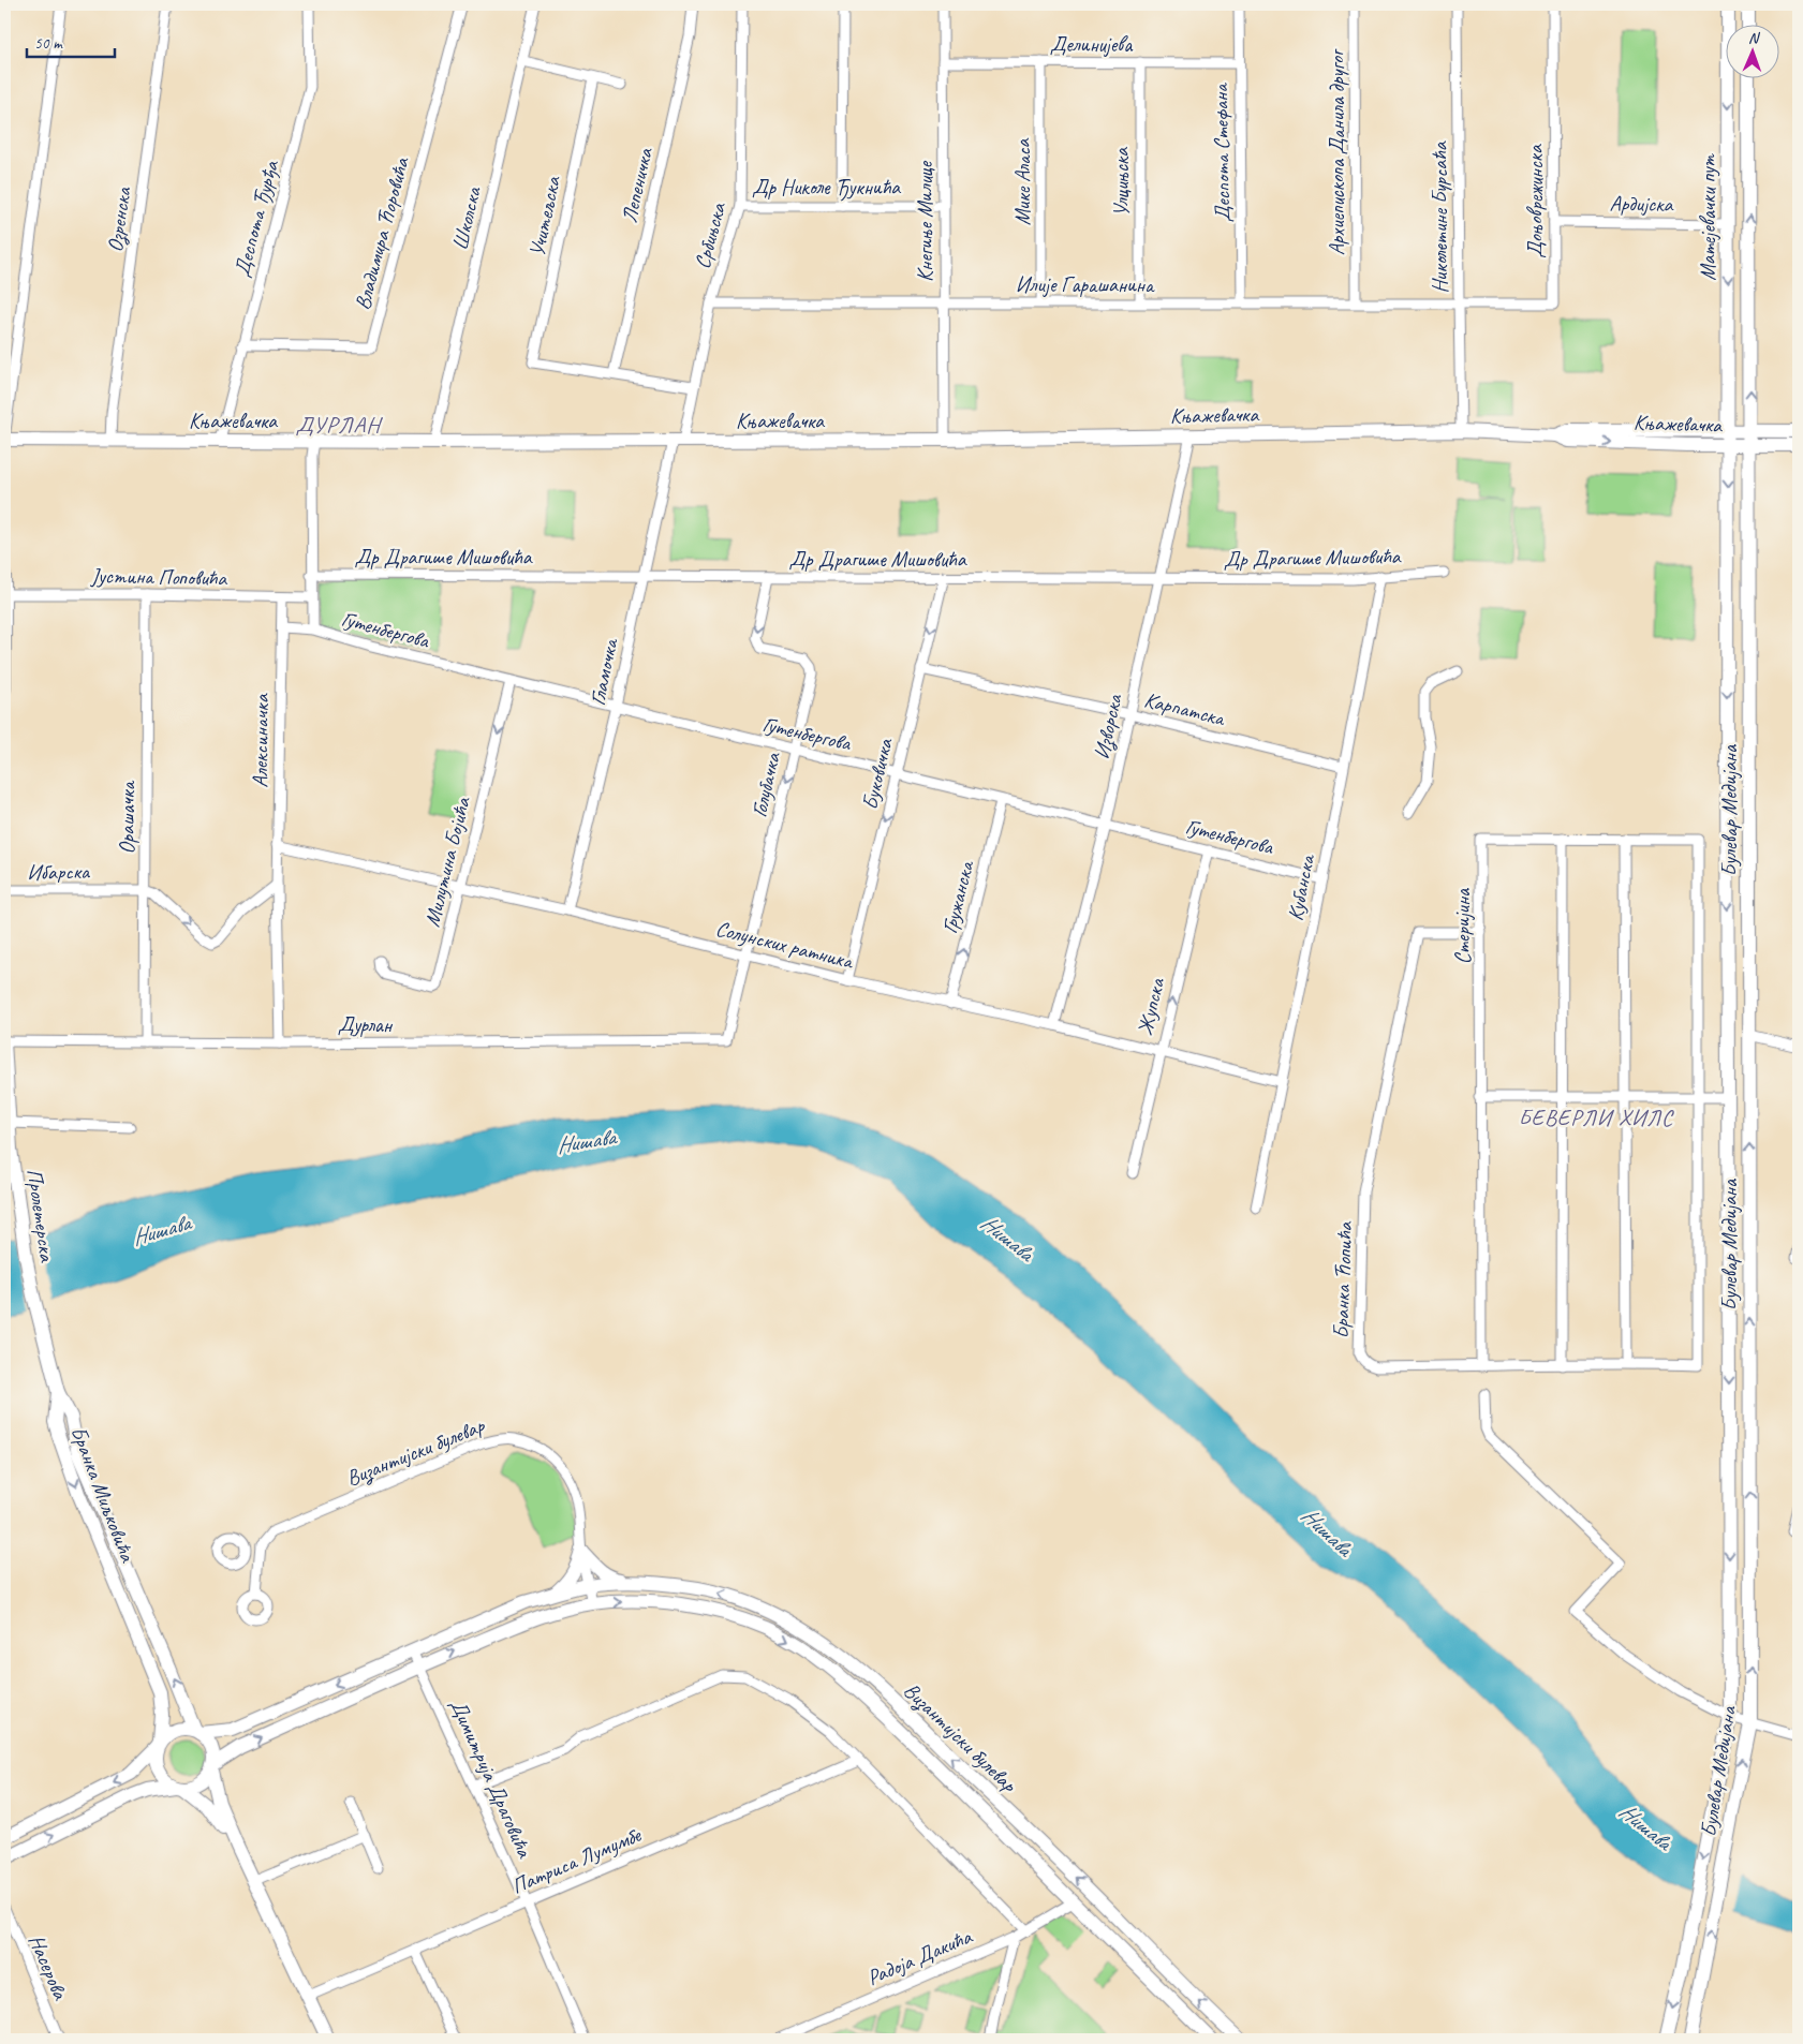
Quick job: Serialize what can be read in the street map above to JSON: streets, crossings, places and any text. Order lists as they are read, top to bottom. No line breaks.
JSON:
{"streets":{"main road":["Матејевачки пут","Књажевачка","Булевар Медијана","Пролетерска","Византијски булевар","Бранка Миљковића"],"street":["Делинијева","Деспота Стефана","Архиепископа Данила другог","Мике Аласа","Улцињска","Лепеничка","Др Николе Ђукнића","Доњоврежинска","Ардијска","Учитељска","Николетине Бурсаћа","Деспота Ђурђа","Школска","Озренска","Кнегиње Милице","Владимира Ћоровића","Србињска","Илије Гарашанина","Др Драгише Мишовића","Јустина Поповића","Гутенбергова","Гламочка","Карпатска","Изворска","Алексиначка","Буковичка","Голубачка","Орашачка","Милутина Бојића","Ибарска","Кубанска","Гружанска","Стеријина","Солунских ратника","Жупска","Дурлан","Бранка Ћопића","Димитрија Драговића","Патриса Лумумбе","Радоја Дакића","Насерова"]},"crossings":[["Делинијева","Деспота Стефана"],["Делинијева","Мике Аласа"],["Делинијева","Улцињска"],["Делинијева","Кнегиње Милице"],["Деспота Стефана","Илије Гарашанина"],["Архиепископа Данила другог","Илије Гарашанина"],["Мике Аласа","Илије Гарашанина"],["Улцињска","Илије Гарашанина"],["Лепеничка","Учитељска"],["Др Николе Ђукнића","Кнегиње Милице"],["Др Николе Ђукнића","Србињска"],["Доњоврежинска","Ардијска"],["Доњоврежинска","Николетине Бурсаћа"],["Доњоврежинска","Илије Гарашанина"],["Ардијска","Матејевачки пут"],["Николетине Бурсаћа","Илије Гарашанина"],["Николетине Бурсаћа","Књажевачка"],["Матејевачки пут","Књажевачка"],["Матејевачки пут","Булевар Медијана"],["Деспота Ђурђа","Владимира Ћоровића"],["Деспота Ђурђа","Књажевачка"],["Школска","Књажевачка"],["Озренска","Књажевачка"],["Кнегиње Милице","Илије Гарашанина"],["Кнегиње Милице","Књажевачка"],["Србињска","Илије Гарашанина"],["Србињска","Књажевачка"],["Србињска","Гламочка"],["Књажевачка","Гламочка"],["Књажевачка","Изворска"],["Књажевачка","Булевар Медијана"],["Др Драгише Мишовића","Гламочка"],["Др Драгише Мишовића","Изворска"],["Др Драгише Мишовића","Буковичка"],["Др Драгише Мишовића","Голубачка"],["Др Драгише Мишовића","Кубанска"],["Јустина Поповића","Алексиначка"],["Јустина Поповића","Орашачка"],["Гутенбергова","Гламочка"],["Гутенбергова","Изворска"],["Гутенбергова","Алексиначка"],["Гутенбергова","Буковичка"],["Гутенбергова","Голубачка"],["Гутенбергова","Милутина Бојића"],["Гутенбергова","Кубанска"],["Гутенбергова","Гружанска"],["Гутенбергова","Жупска"],["Гламочка","Солунских ратника"],["Карпатска","Изворска"],["Карпатска","Буковичка"],["Карпатска","Кубанска"],["Изворска","Солунских ратника"],["Алексиначка","Солунских ратника"],["Алексиначка","Дурлан"],["Буковичка","Солунских ратника"],["Голубачка","Солунских ратника"],["Голубачка","Дурлан"],["Булевар Медијана","Стеријина"],["Булевар Медијана","Бранка Ћопића"],["Орашачка","Ибарска"],["Орашачка","Дурлан"],["Милутина Бојића","Солунских ратника"],["Кубанска","Солунских ратника"],["Гружанска","Солунских ратника"],["Стеријина","Бранка Ћопића"],["Солунских ратника","Жупска"],["Дурлан","Пролетерска"],["Пролетерска","Бранка Миљковића"],["Византијски булевар","Бранка Миљковића"],["Византијски булевар","Димитрија Драговића"],["Византијски булевар","Радоја Дакића"],["Димитрија Драговића","Патриса Лумумбе"]],"one_way":["Буковичка","Голубачка","Милутина Бојића","Гружанска","Жупска"],"districts":["ДУРЛАН","БЕВЕРЛИ ХИЛС"],"water":["Нишава"],"scale_bar":"50 m","north":"top"}
